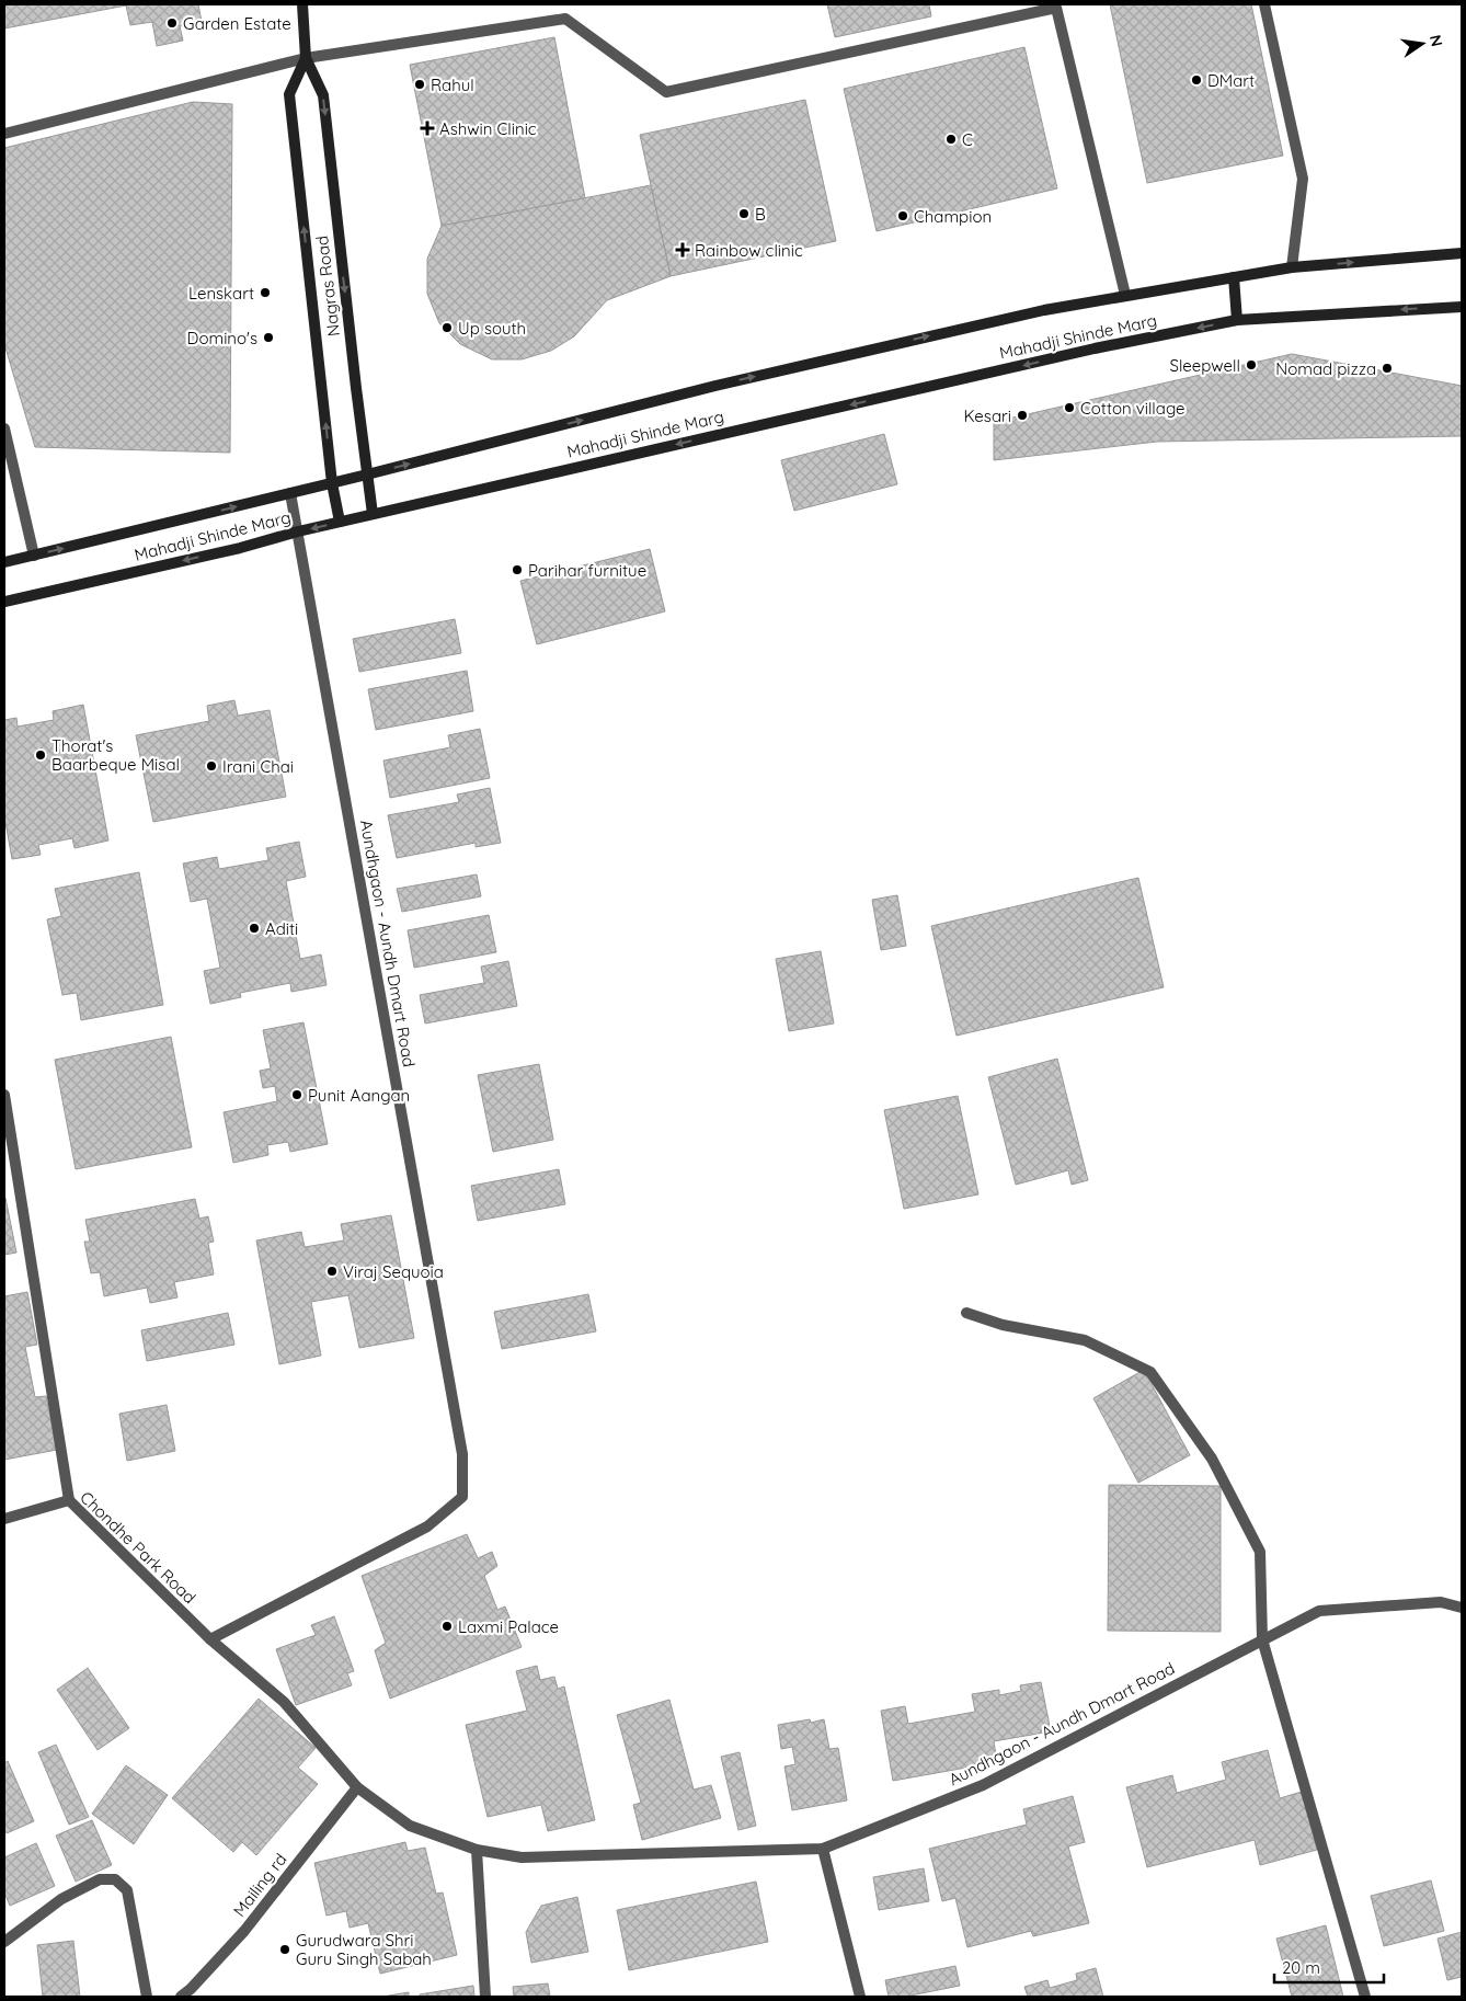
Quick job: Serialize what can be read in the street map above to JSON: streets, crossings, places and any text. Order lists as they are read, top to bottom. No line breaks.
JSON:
{"streets":{"main road":["Nagras Road","Mahadji Shinde Marg"],"street":["Aundhgaon - Aundh Dmart Road","Chondhe Park Road","Mailing rd"]},"crossings":[["Nagras Road","Mahadji Shinde Marg"],["Mahadji Shinde Marg","Aundhgaon - Aundh Dmart Road"],["Aundhgaon - Aundh Dmart Road","Chondhe Park Road"],["Aundhgaon - Aundh Dmart Road","Mailing rd"],["Chondhe Park Road","Mailing rd"]],"places":{"other":["Garden Estate","DMart","Rahul","C","B","Champion","Lenskart","Up south","Domino's","Sleepwell","Nomad pizza","Cotton village","Kesari","Parihar furnitue","Thorat's Baarbeque Misal","Irani Chai","Aditi","Punit Aangan","Viraj Sequoia","Laxmi Palace","Gurudwara Shri Guru Singh Sabah"],"health":["Ashwin Clinic","Rainbow clinic"]},"scale_bar":"20 m","north":"right"}
